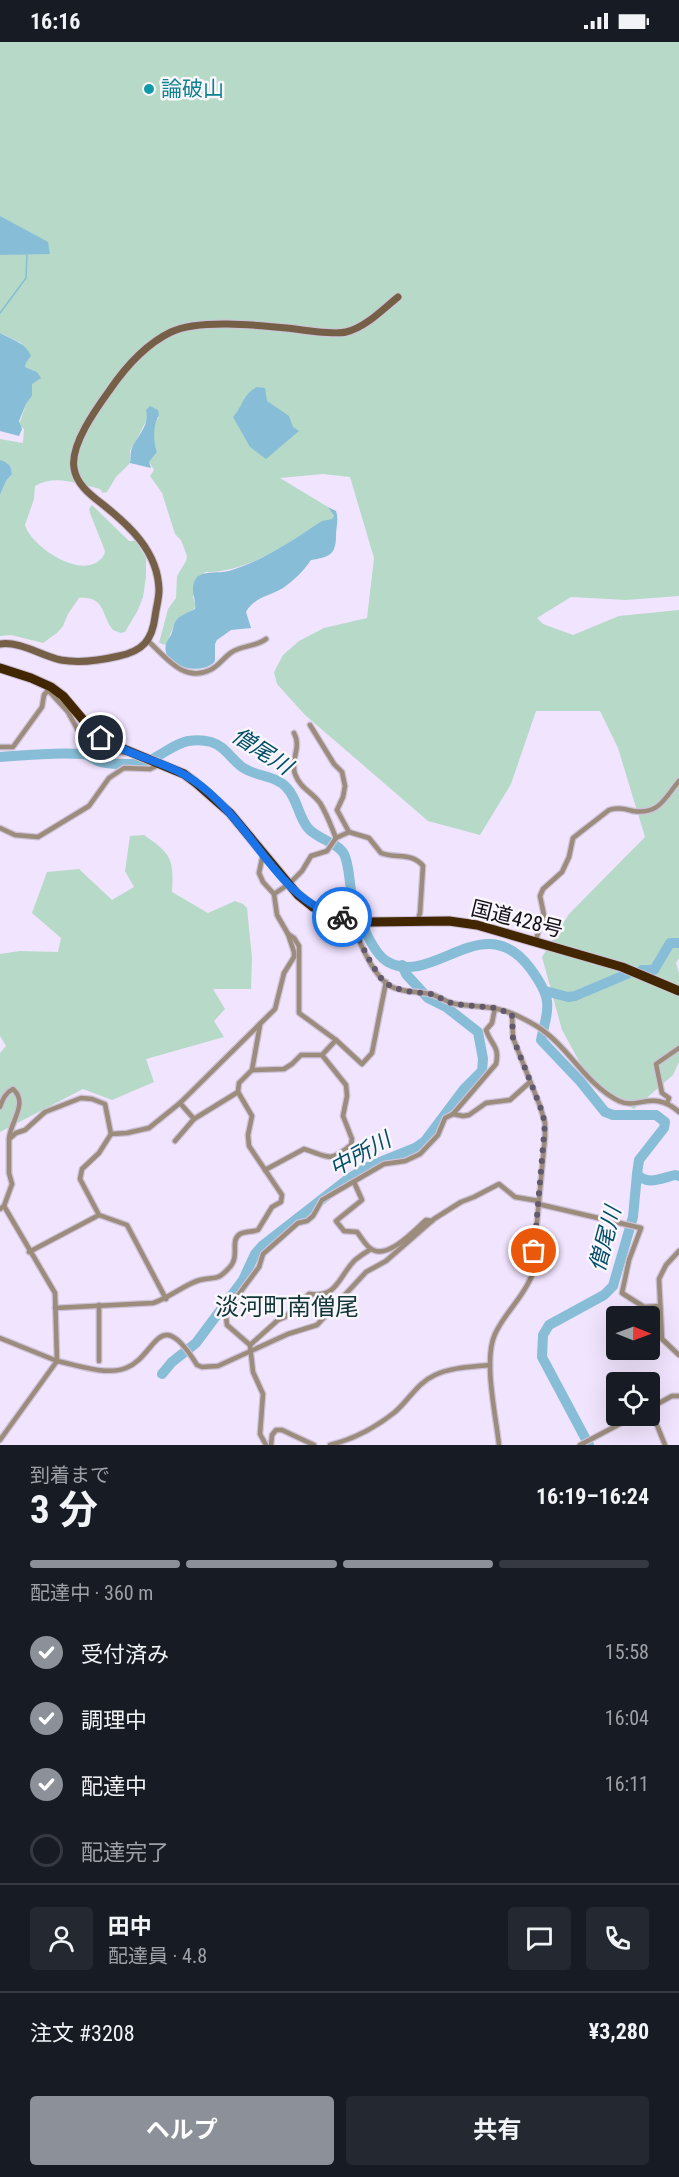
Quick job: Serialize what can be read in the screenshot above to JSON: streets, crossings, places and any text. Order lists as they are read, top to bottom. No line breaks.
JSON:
{"streets":{"highway":["国道428号"]},"districts":["淡河町南僧尾"],"water":["僧尾川","中所川"],"places":["論破山"],"north":"right","page":{"status":"16:16","heading":["3 分","到着まで","16:19–16:24"],"panel":["田中","配達員 · 4.8","注文 #3208","¥3,280"],"bar":"配達中 · 360 m","list":[["受付済み","15:58"],["調理中","16:04"],["配達中","16:11"],"配達完了"],"buttons":["ヘルプ","共有"]}}
